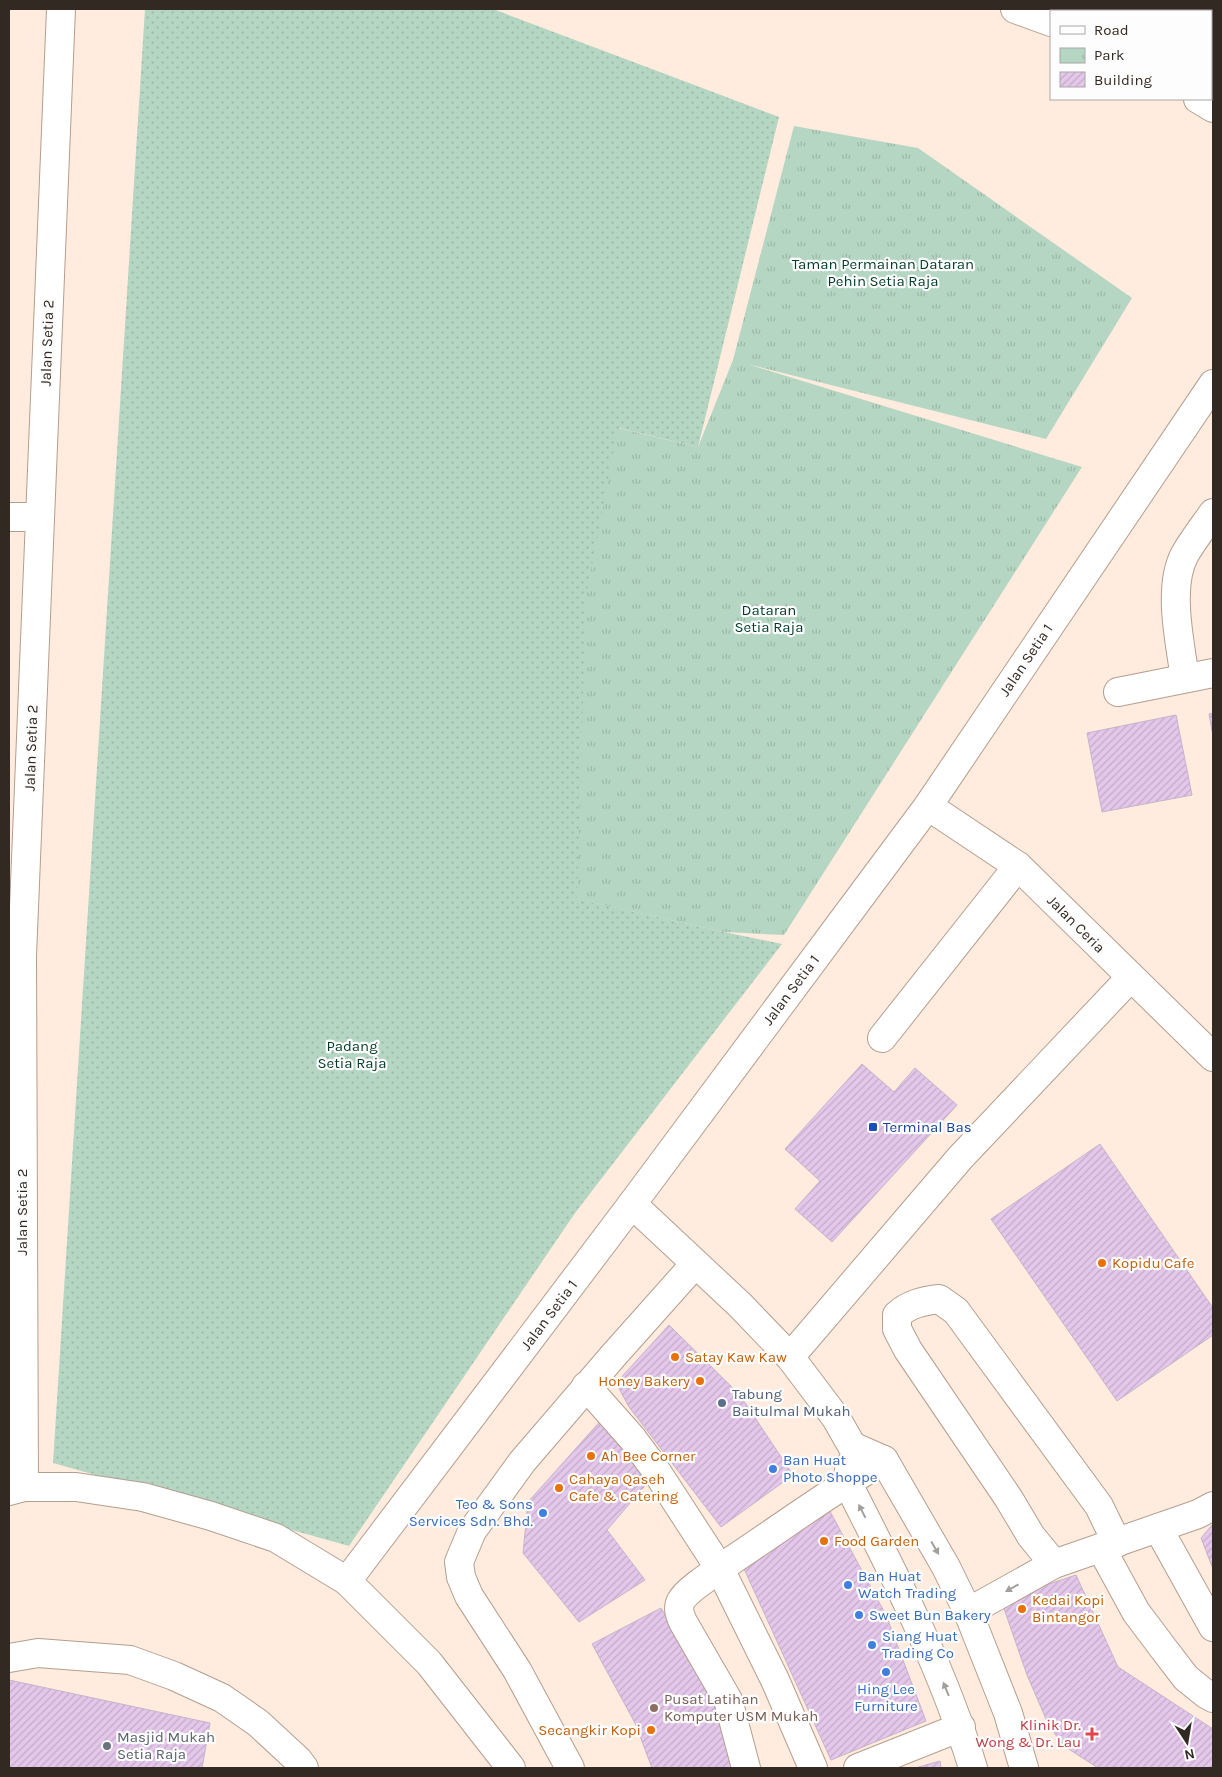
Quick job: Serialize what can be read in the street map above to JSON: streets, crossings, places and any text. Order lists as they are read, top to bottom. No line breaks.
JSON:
{"streets":{"street":["Jalan Setia 2","Jalan Setia 1","Jalan Ceria"]},"crossings":[["Jalan Setia 1","Jalan Ceria"]],"parks":["Taman Permainan Dataran Pehin Setia Raja","Dataran Setia Raja","Padang Setia Raja"],"places":{"transit":["Terminal Bas"],"other":["Kopidu Cafe","Satay Kaw Kaw","Honey Bakery","Tabung Baitulmal Mukah","Ah Bee Corner","Ban Huat Photo Shoppe","Cahaya Qaseh Cafe & Catering","Teo & Sons Services Sdn. Bhd.","Food Garden","Ban Huat Watch Trading","Kedai Kopi Bintangor","Sweet Bun Bakery","Siang Huat Trading Co","Hing Lee Furniture","Pusat Latihan Komputer USM Mukah","Secangkir Kopi","Masjid Mukah Setia Raja"],"health":["Klinik Dr. Wong & Dr. Lau"]},"legend":["Road","Park","Building"],"north":"bottom"}
